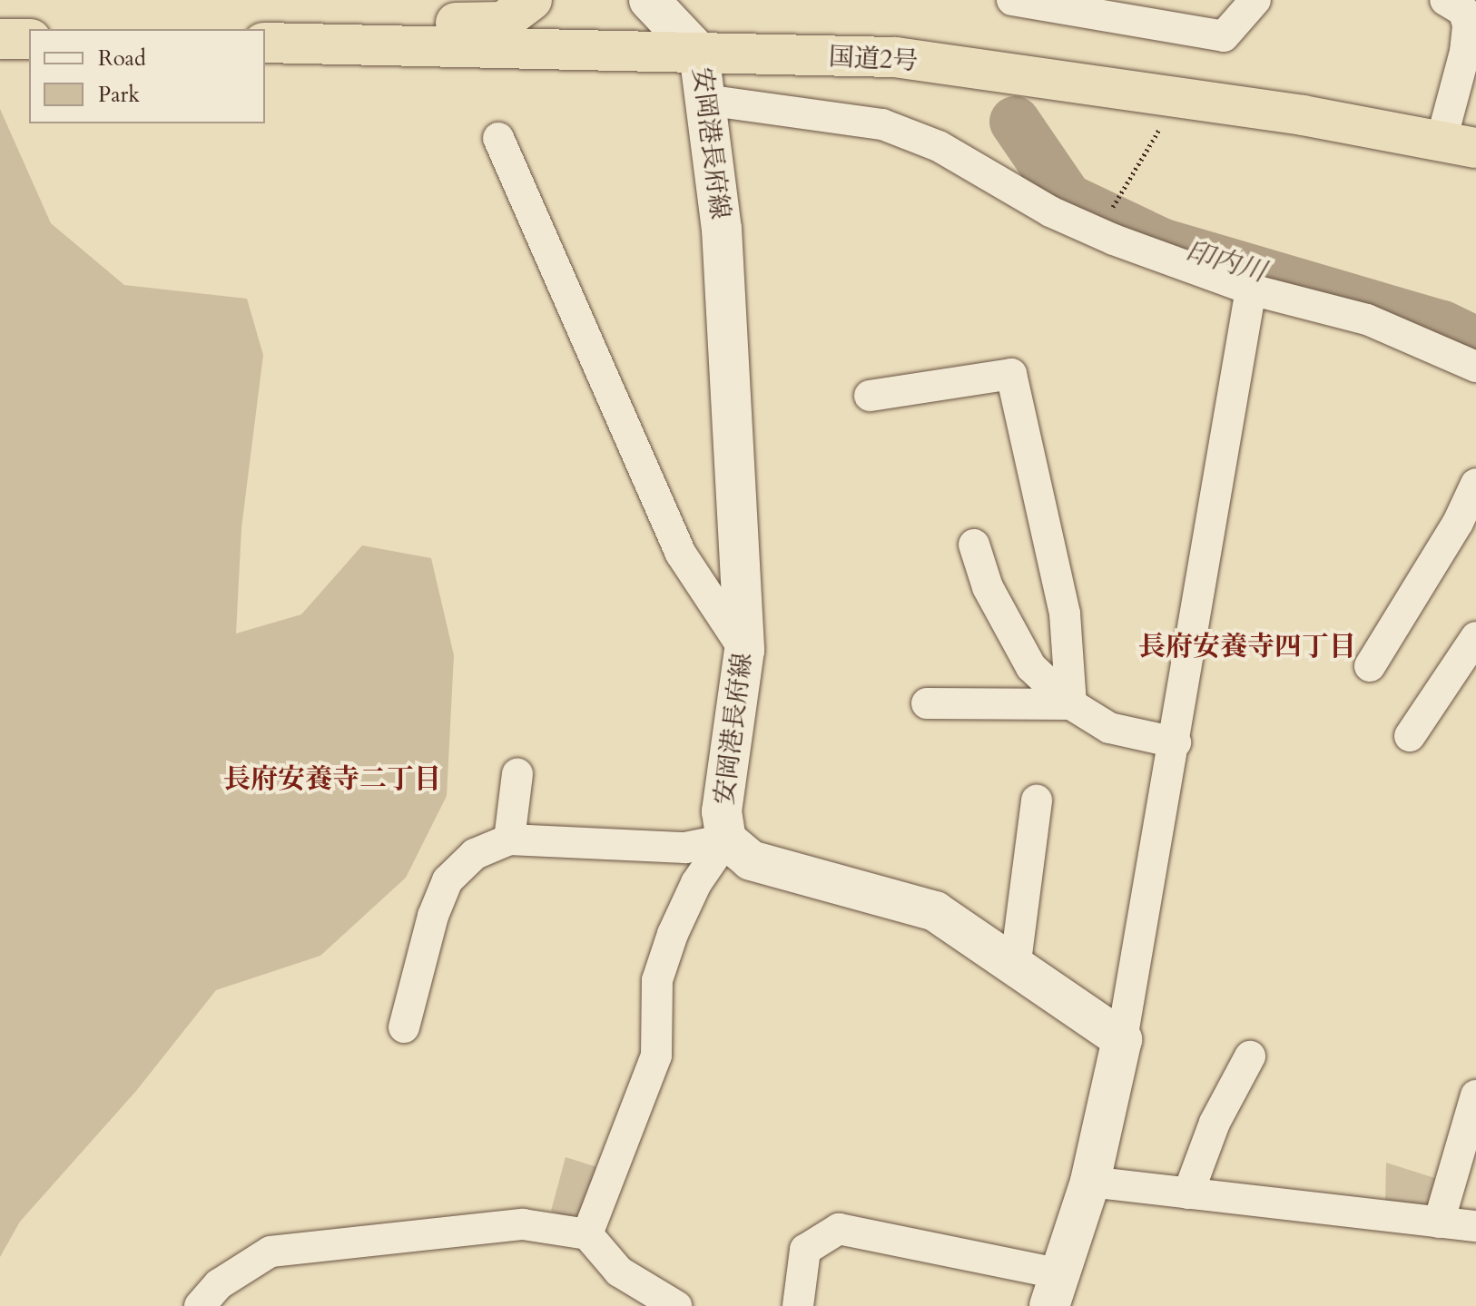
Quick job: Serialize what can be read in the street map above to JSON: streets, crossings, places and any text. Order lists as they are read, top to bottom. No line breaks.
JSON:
{"streets":{"highway":["国道2号"],"main road":["安岡港長府線"]},"crossings":[["国道2号","安岡港長府線"]],"districts":["長府安養寺四丁目","長府安養寺二丁目"],"water":["印内川"],"legend":["Road","Park"]}
